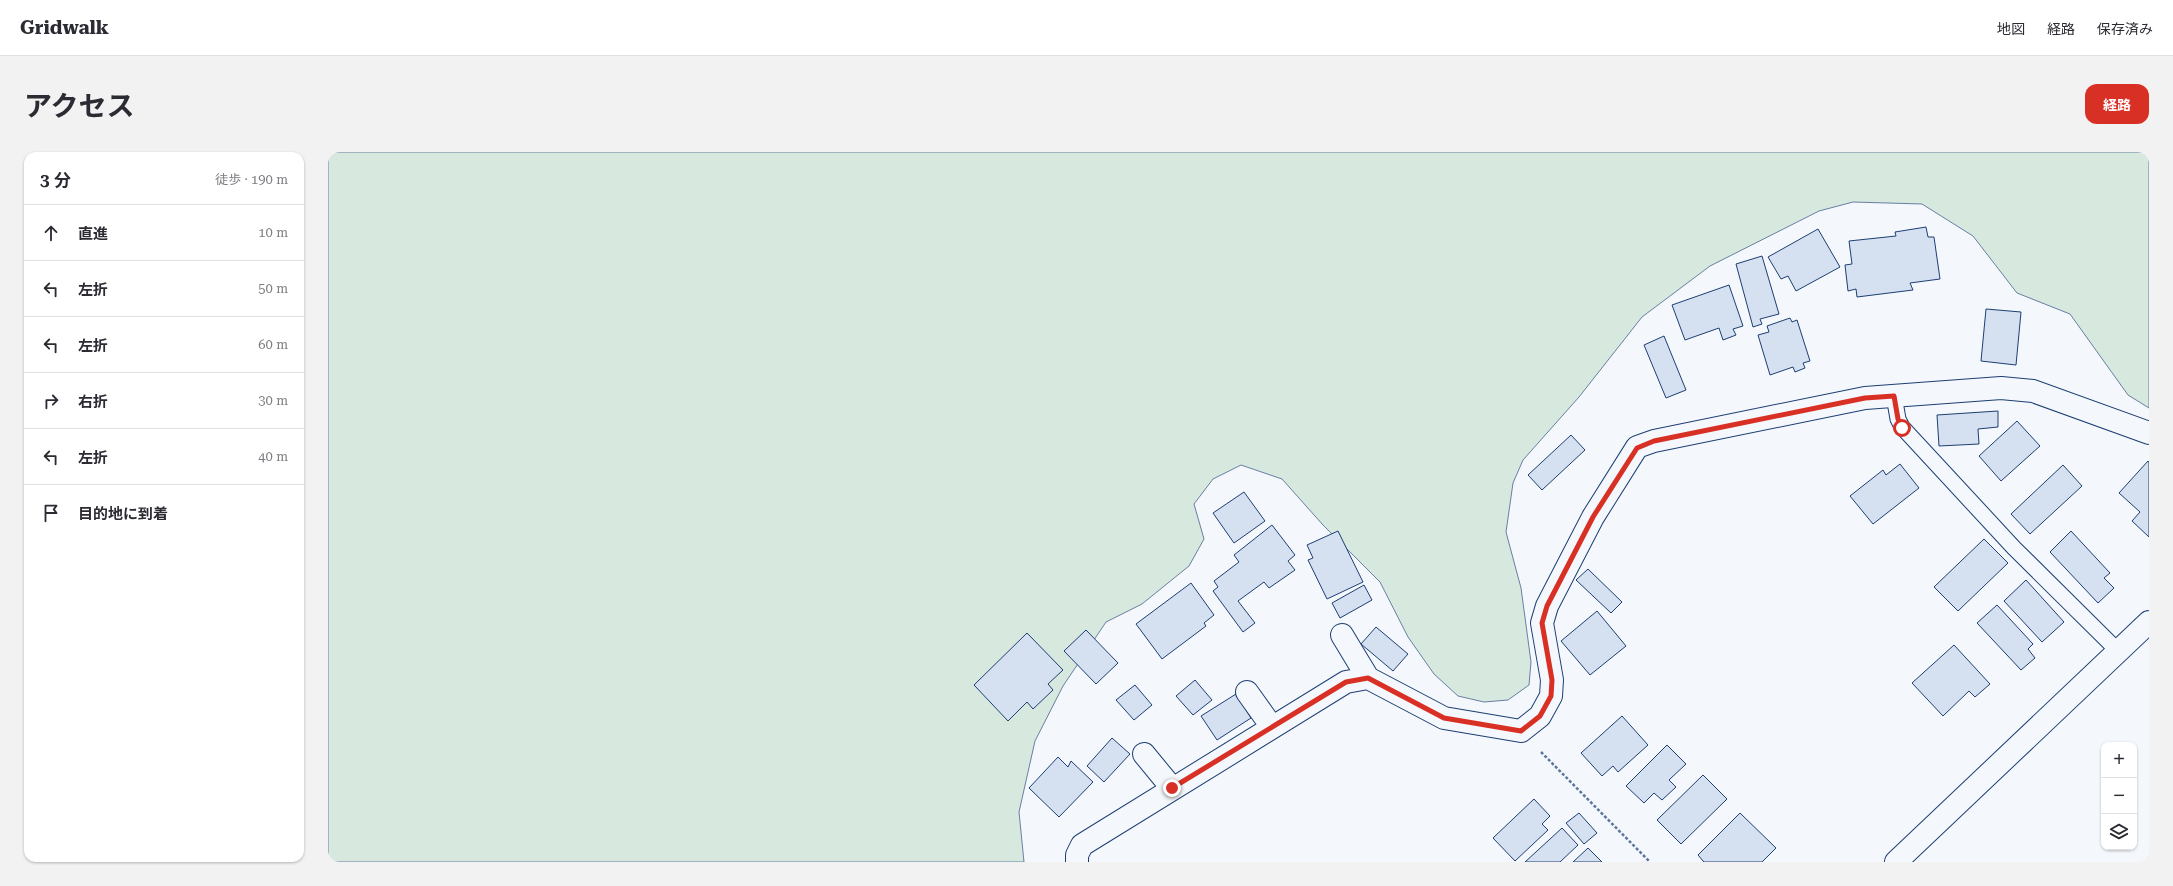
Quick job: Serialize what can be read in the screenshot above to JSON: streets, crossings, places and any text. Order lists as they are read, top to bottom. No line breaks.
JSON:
{"page":{"header":"Gridwalk","nav":["地図","経路","保存済み"],"title":"アクセス","buttons":"経路","heading":["3 分","徒歩 · 190 m"],"list":[["直進","10 m"],["左折","50 m"],["左折","60 m"],["右折","30 m"],["左折","40 m"],"目的地に到着"],"map_buttons":["+","−"]}}
